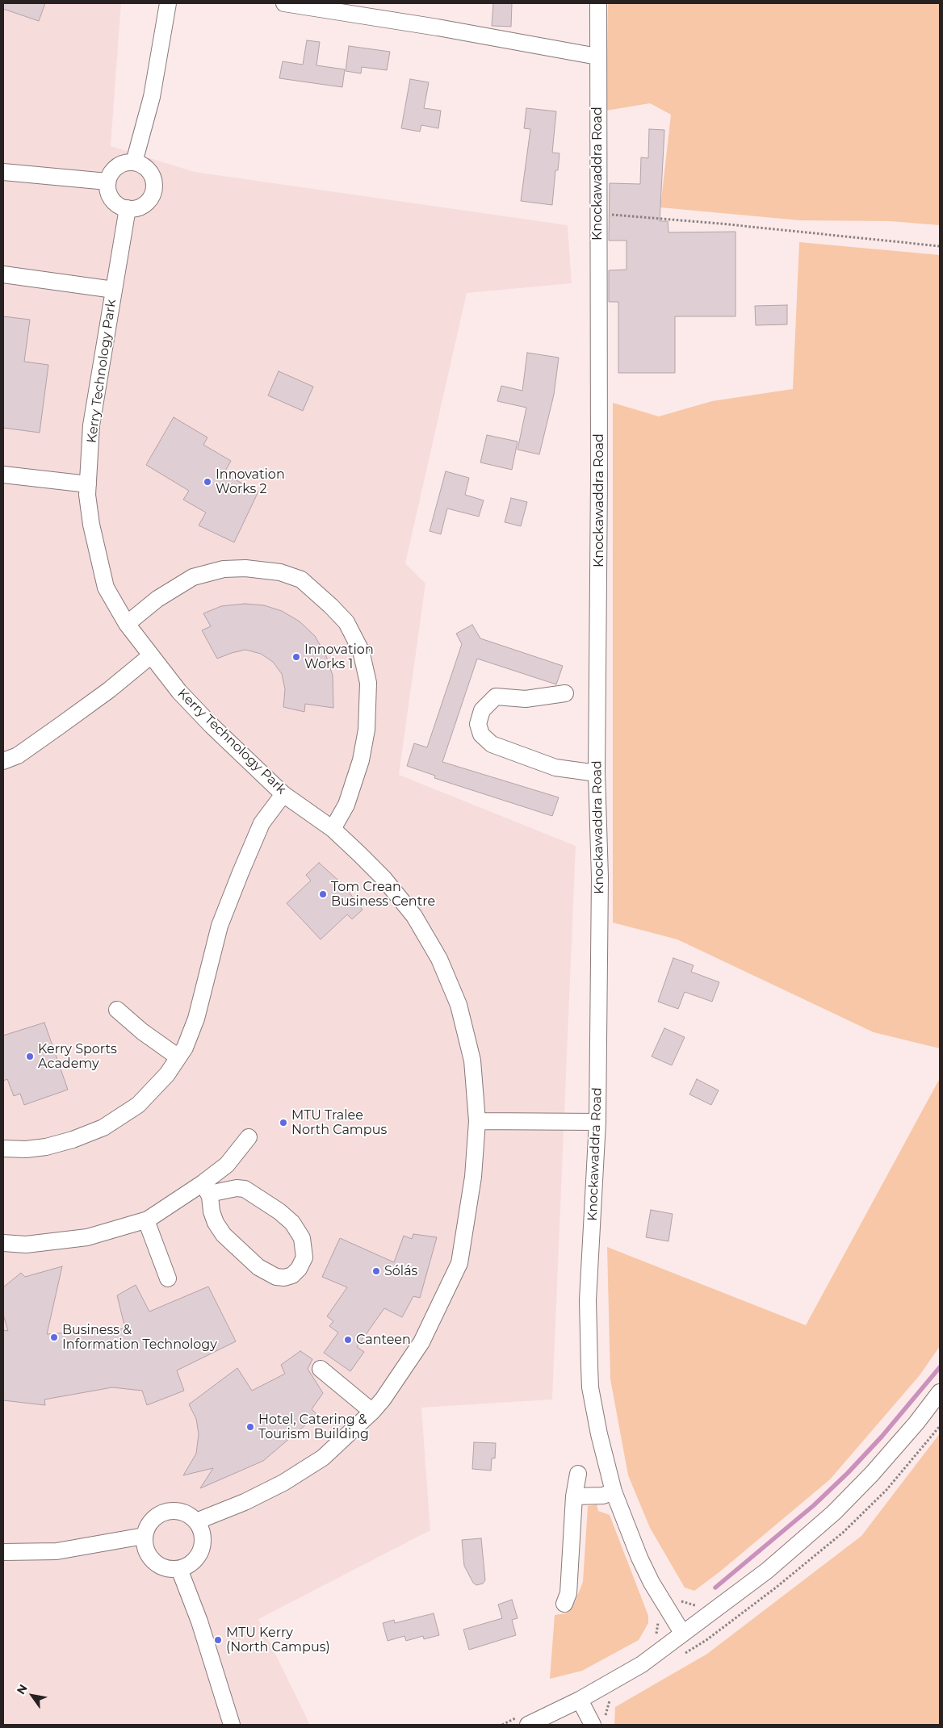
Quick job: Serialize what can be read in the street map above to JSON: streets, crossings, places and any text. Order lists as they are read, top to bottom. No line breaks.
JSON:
{"streets":{"street":["Knockawaddra Road","Kerry Technology Park"]},"places":["Innovation Works 2","Innovation Works 1","Tom Crean Business Centre","Kerry Sports Academy","MTU Tralee North Campus","Sólás","Business & Information Technology","Canteen","Hotel, Catering & Tourism Building","MTU Kerry (North Campus)"],"north":"top left"}
